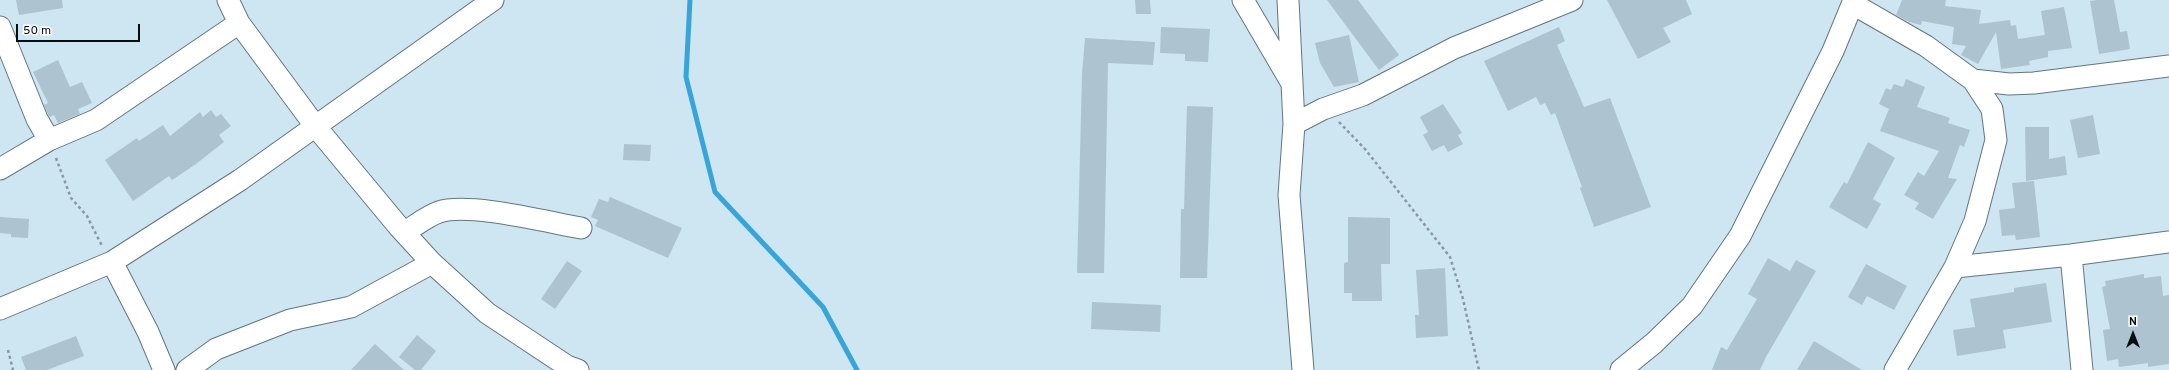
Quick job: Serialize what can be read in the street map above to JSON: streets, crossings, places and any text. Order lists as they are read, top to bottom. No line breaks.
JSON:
{"scale_bar":"50 m","north":"top"}
